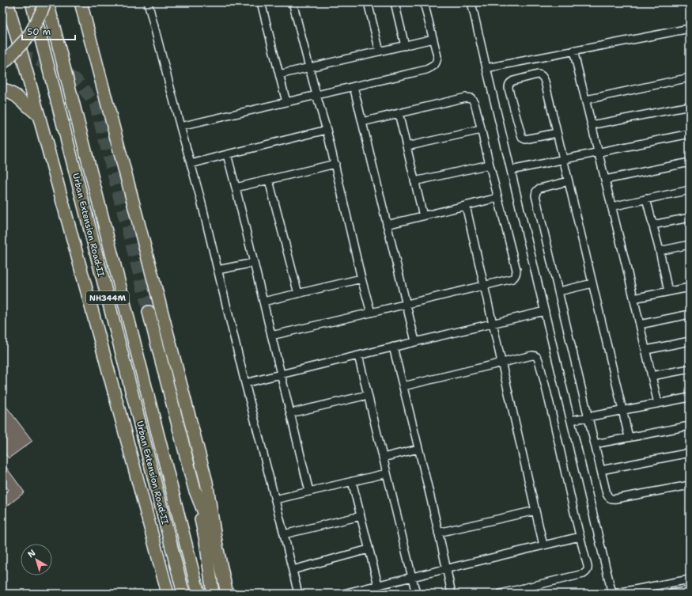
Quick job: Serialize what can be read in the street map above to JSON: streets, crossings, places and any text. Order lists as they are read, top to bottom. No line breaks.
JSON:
{"streets":{"main road":["Urban Extension Road-II","NH344M"]},"scale_bar":"50 m","north":"top left"}
